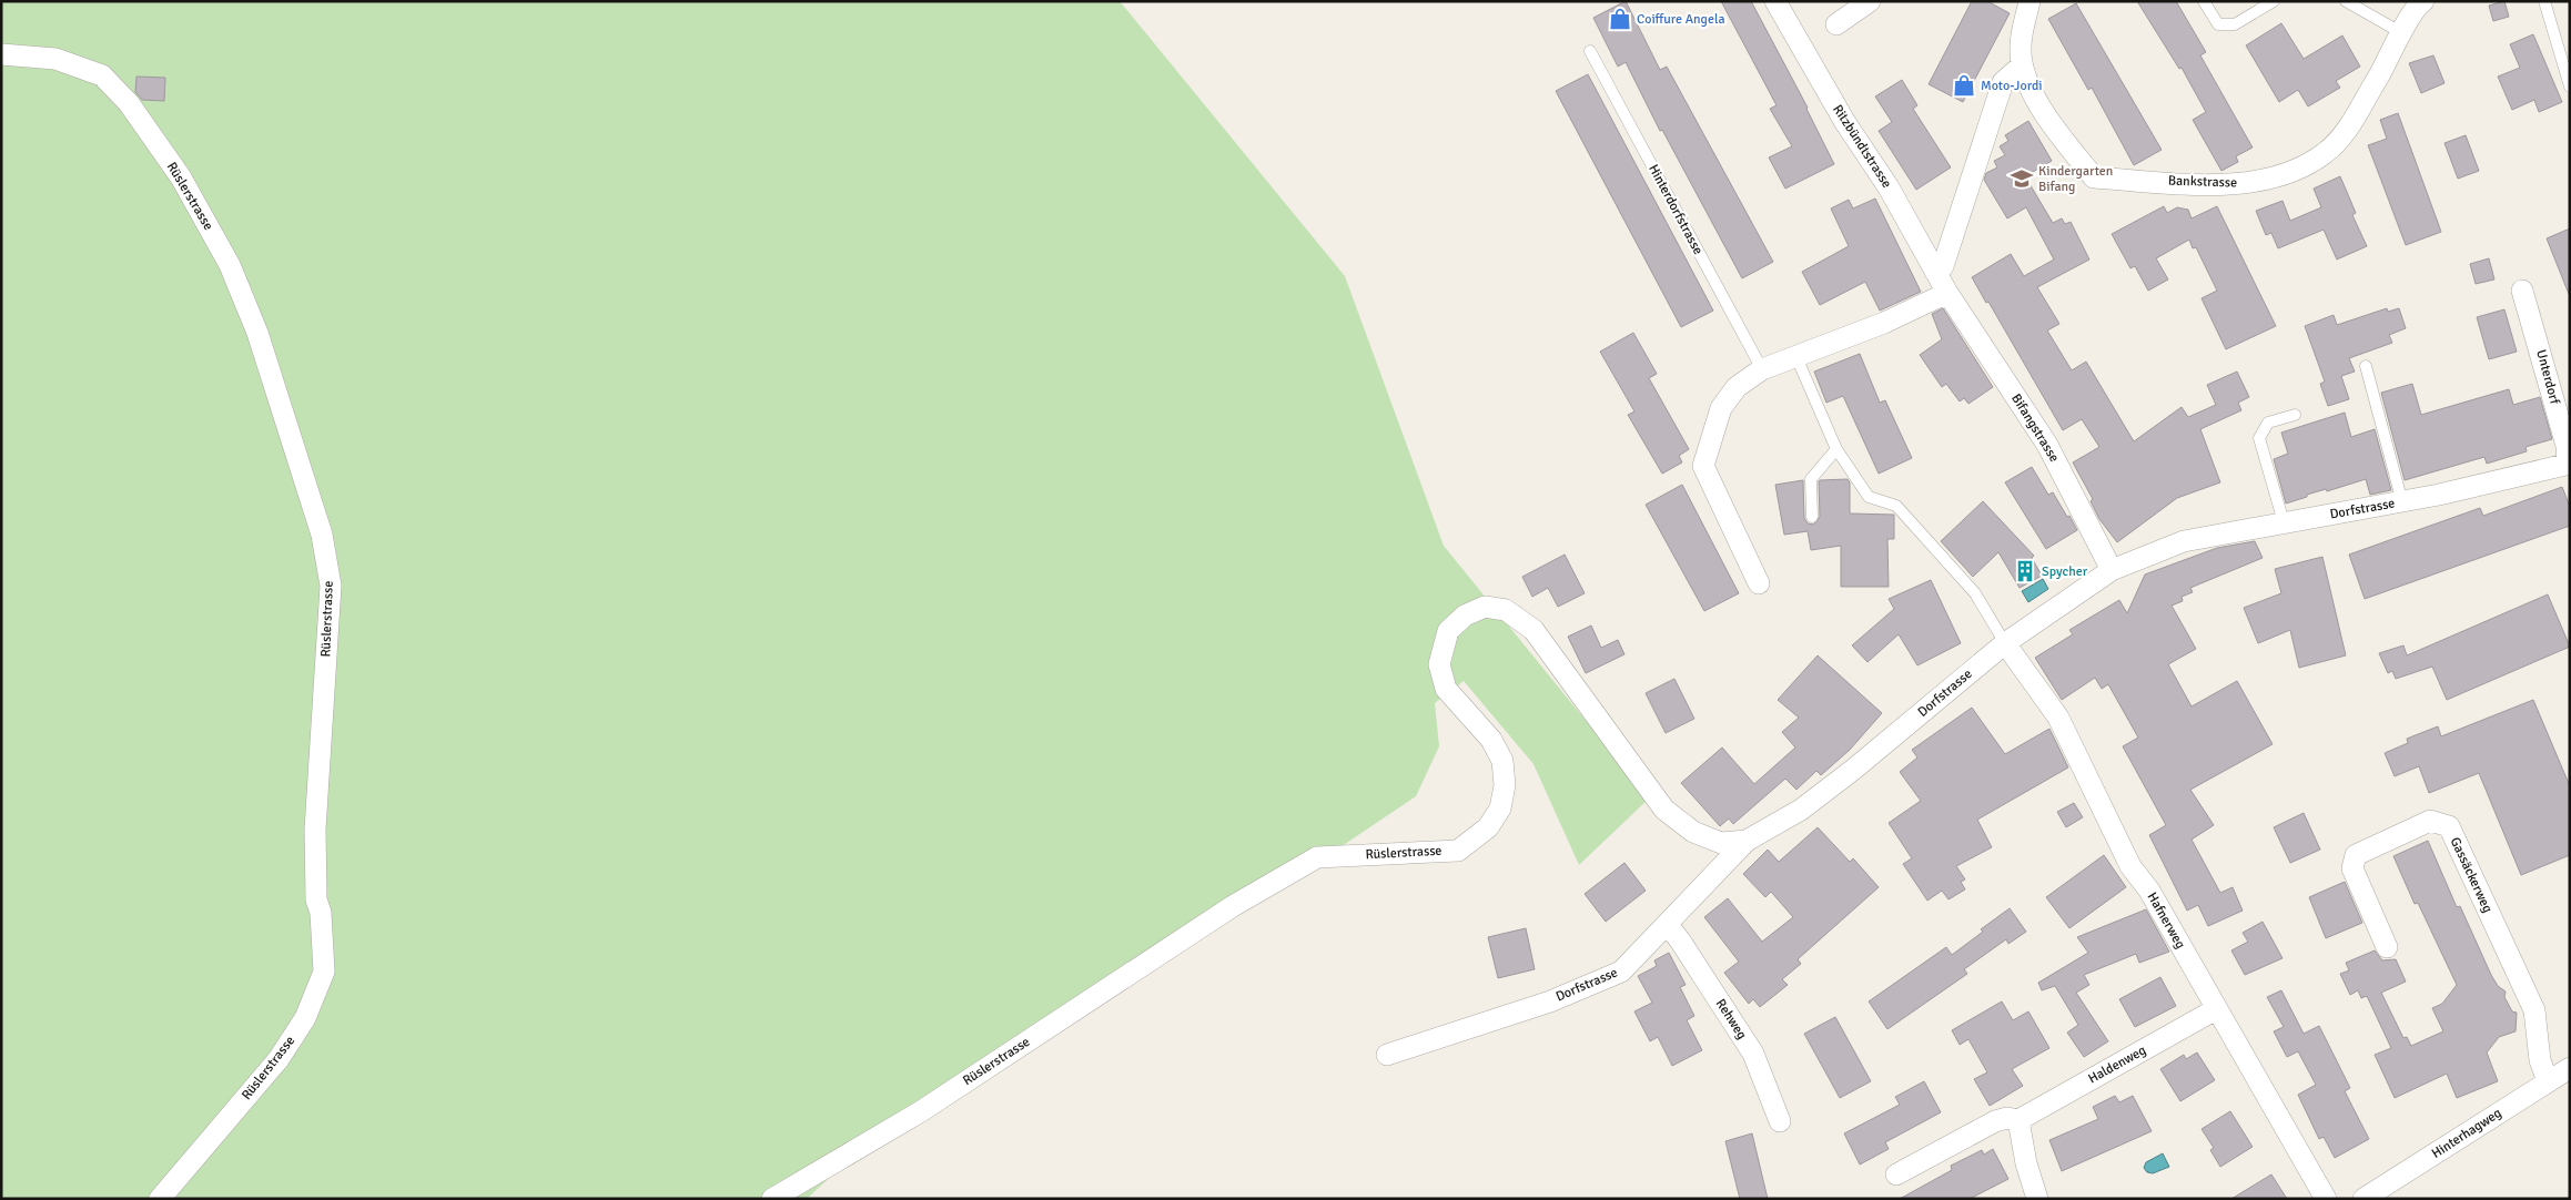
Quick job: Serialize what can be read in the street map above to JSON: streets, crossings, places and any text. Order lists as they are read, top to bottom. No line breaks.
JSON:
{"streets":{"street":["Ritzbündtstrasse","Bankstrasse","Rüslerstrasse","Unterdorf","Bifangstrasse","Dorfstrasse","Gassäckerweg","Hafnerweg","Rehweg","Haldenweg","Hinterhagweg"],"lane":["Hinterdorfstrasse"]},"crossings":[["Ritzbündtstrasse","Bifangstrasse"],["Rüslerstrasse","Dorfstrasse"],["Unterdorf","Dorfstrasse"],["Bifangstrasse","Dorfstrasse"],["Dorfstrasse","Hafnerweg"],["Dorfstrasse","Rehweg"],["Gassäckerweg","Hinterhagweg"],["Hafnerweg","Haldenweg"]],"places":{"shop":["Coiffure Angela","Moto-Jordi"],"school or university":["Kindergarten Bifang"],"building":["Spycher"]}}
